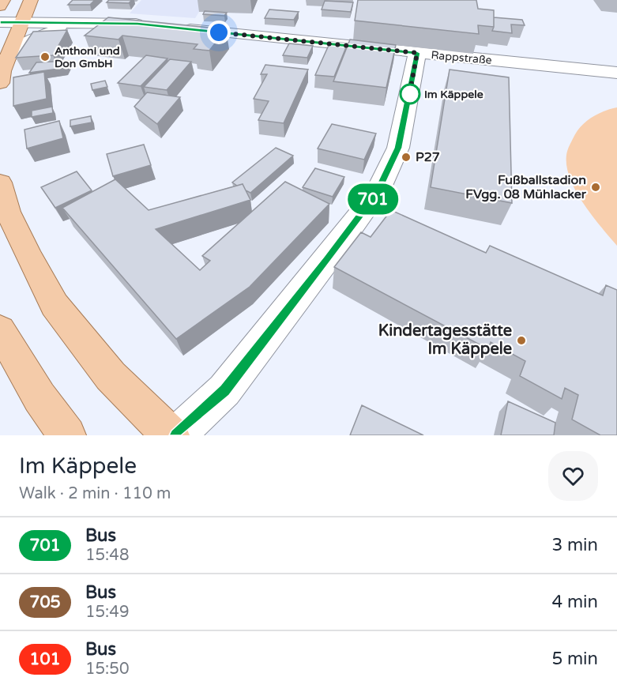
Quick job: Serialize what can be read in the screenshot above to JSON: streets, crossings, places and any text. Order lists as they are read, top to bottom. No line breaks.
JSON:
{"streets":{"street":["Rappstraße"]},"places":["Anthoni und Don GmbH","Im Käppele","P27","Fußballstadion FVgg. 08 Mühlacker","Kindertagesstätte Im Käppele"],"lines":["bus line 701"],"page":{"on_map":"701","heading":["Im Käppele","Walk · 2 min · 110 m"],"list":[{"mark":"701","name":"Bus","note":"15:48","value":"3 min"},{"mark":"705","name":"Bus","note":"15:49","value":"4 min"},{"mark":"101","name":"Bus","note":"15:50","value":"5 min"}]}}
